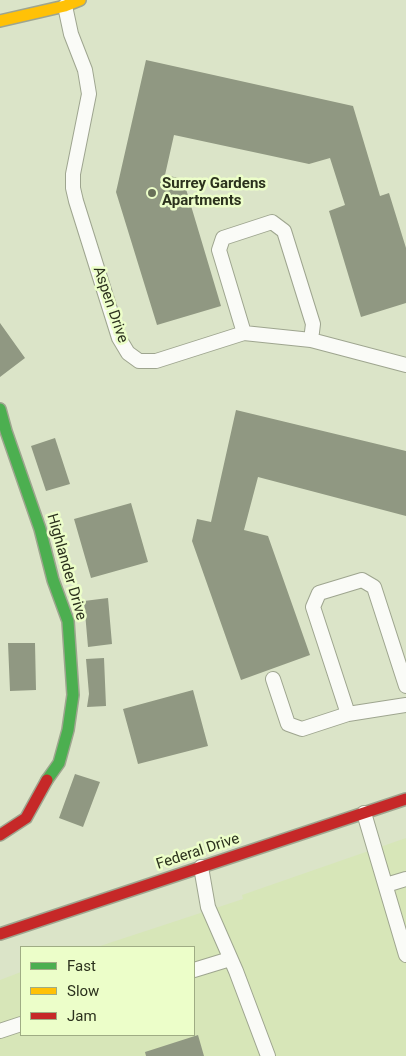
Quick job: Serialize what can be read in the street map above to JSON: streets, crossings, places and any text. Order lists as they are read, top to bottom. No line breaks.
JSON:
{"streets":{"street":["Highlander Drive","Federal Drive"],"lane":["Aspen Drive"]},"places":["Surrey Gardens Apartments"],"legend":["Fast","Slow","Jam"]}
